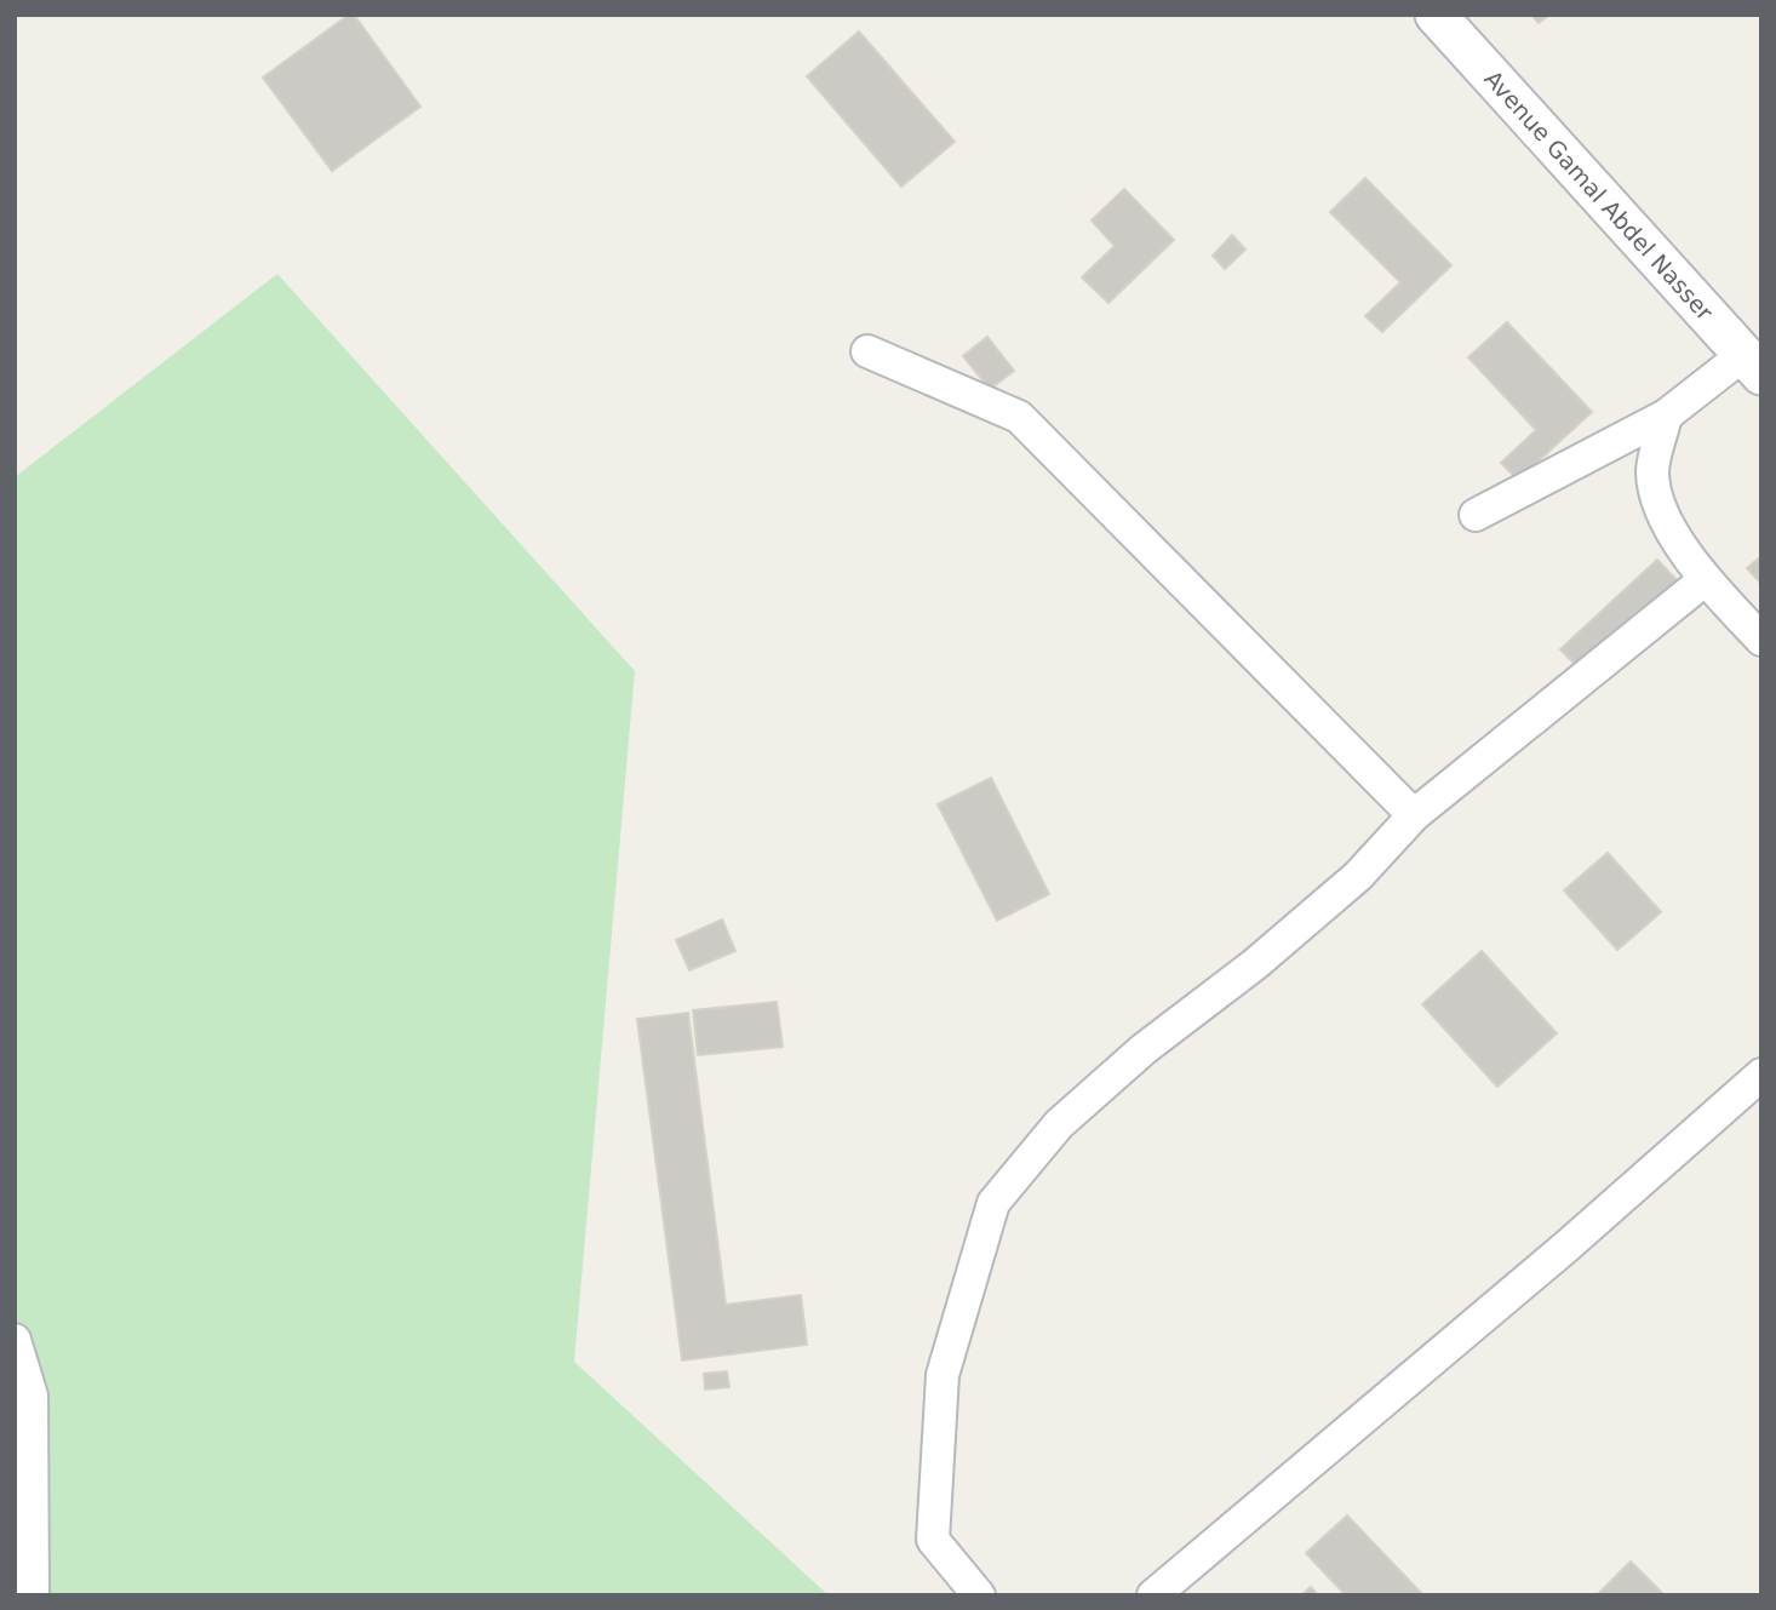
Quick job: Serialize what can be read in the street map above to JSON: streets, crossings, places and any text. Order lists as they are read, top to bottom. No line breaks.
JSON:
{"streets":{"street":["Avenue Gamal Abdel Nasser"]}}
